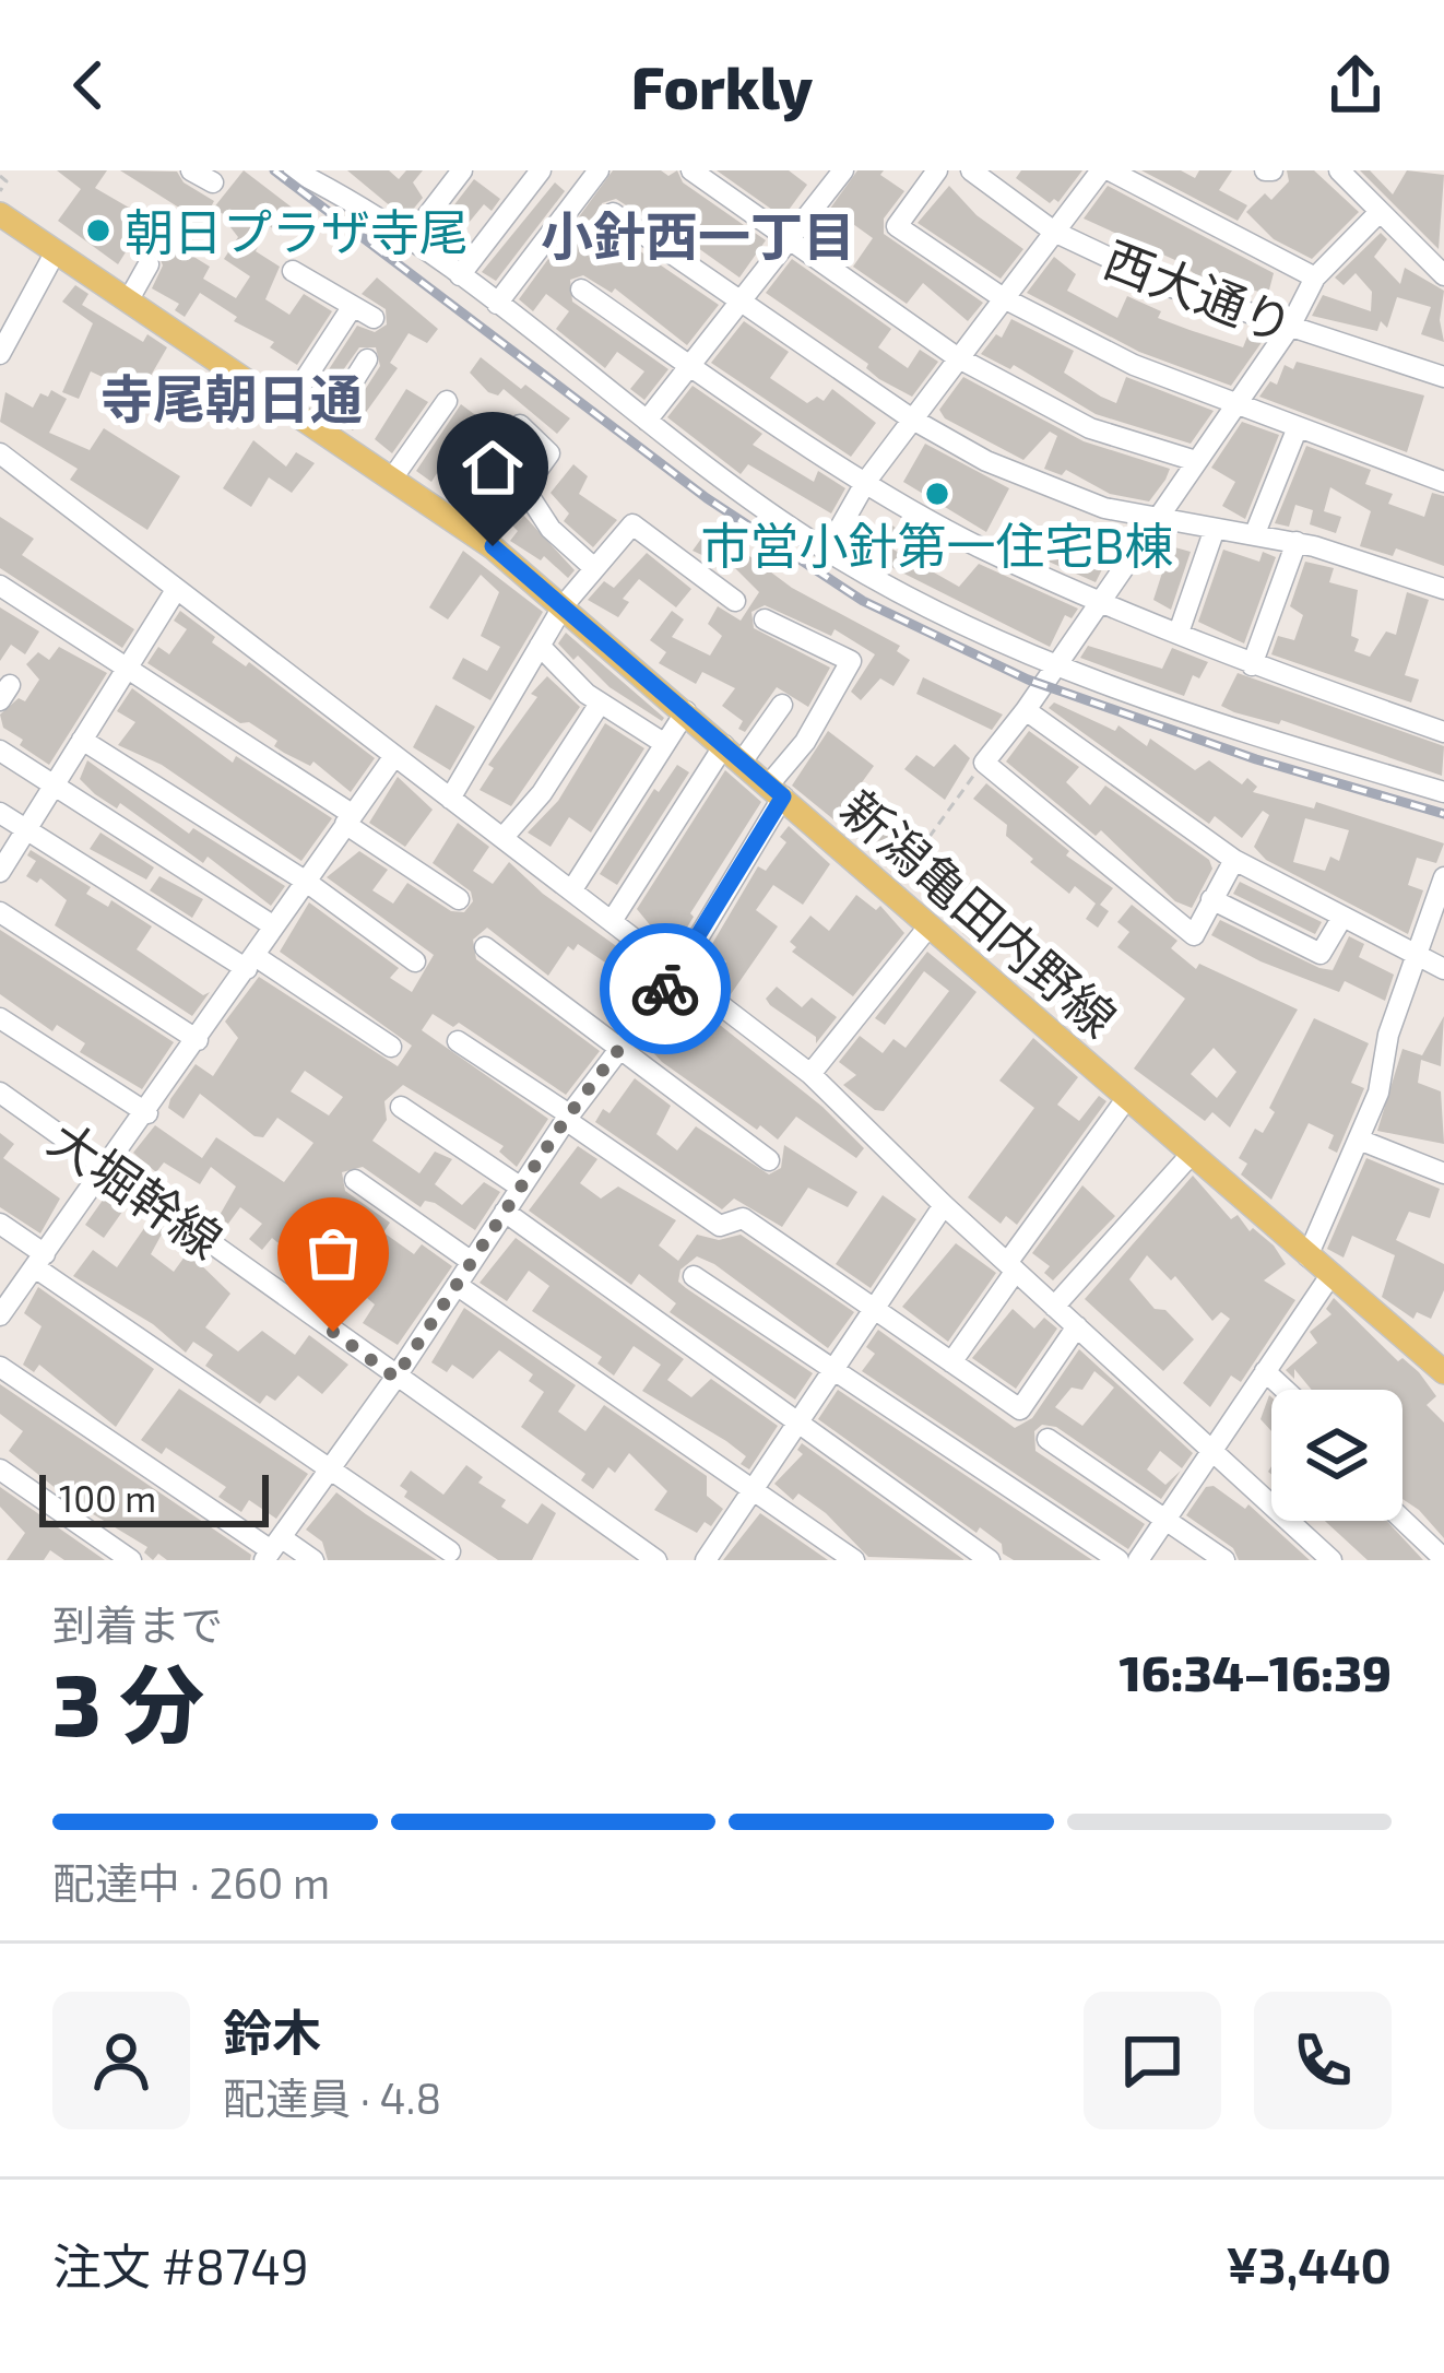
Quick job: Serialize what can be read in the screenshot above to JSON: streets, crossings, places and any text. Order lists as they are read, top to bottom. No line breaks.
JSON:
{"streets":{"main road":["新潟亀田内野線"],"street":["西大通り","大堀幹線"]},"districts":["小針西一丁目","寺尾朝日通"],"places":["朝日プラザ寺尾","市営小針第一住宅B棟"],"scale_bar":"100 m","page":{"header":"Forkly","scale":"100 m","heading":["3 分","到着まで","16:34–16:39"],"panel":["鈴木","配達員 · 4.8","注文 #8749","¥3,440"],"bar":"配達中 · 260 m"}}
